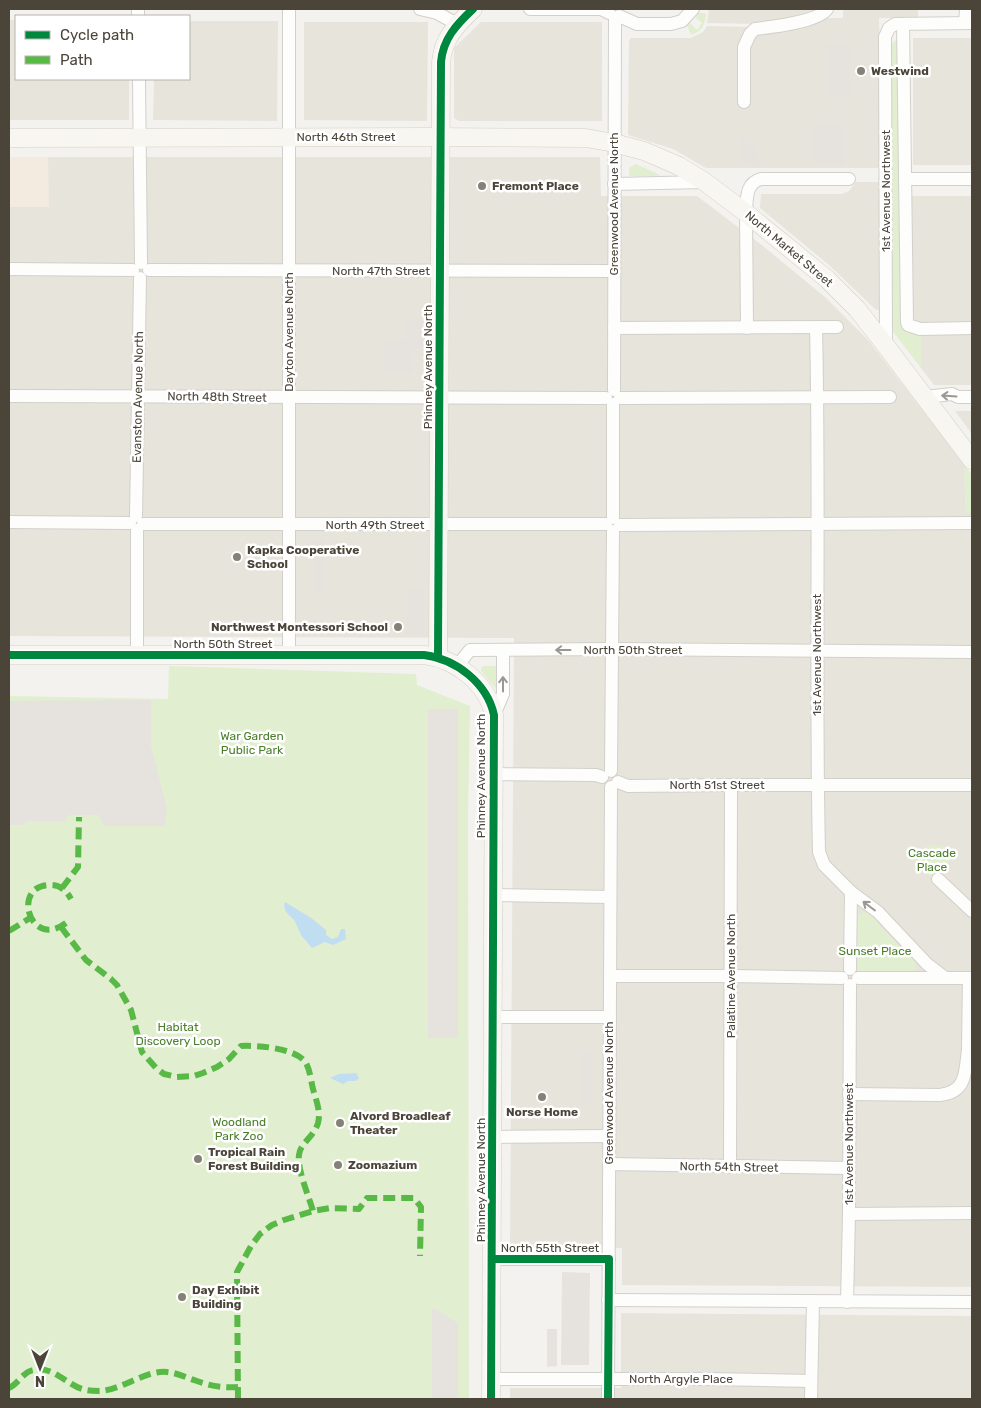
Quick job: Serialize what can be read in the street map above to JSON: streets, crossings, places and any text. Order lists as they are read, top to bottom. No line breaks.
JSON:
{"streets":{"street":["North 46th Street","1st Avenue Northwest","Greenwood Avenue North","North Market Street","North 47th Street","Dayton Avenue North","Phinney Avenue North","Evanston Avenue North","North 48th Street","North 49th Street","North 50th Street","North 51st Street","Palatine Avenue North","North 54th Street","North 55th Street","North Argyle Place"]},"crossings":[["North 46th Street","Greenwood Avenue North"],["North 46th Street","North Market Street"],["North 46th Street","Dayton Avenue North"],["North 46th Street","Phinney Avenue North"],["North 46th Street","Evanston Avenue North"],["1st Avenue Northwest","North Market Street"],["1st Avenue Northwest","North 48th Street"],["1st Avenue Northwest","North 49th Street"],["1st Avenue Northwest","North 50th Street"],["1st Avenue Northwest","North 51st Street"],["1st Avenue Northwest","North 54th Street"],["Greenwood Avenue North","North 47th Street"],["Greenwood Avenue North","North 48th Street"],["Greenwood Avenue North","North 49th Street"],["Greenwood Avenue North","North 50th Street"],["Greenwood Avenue North","North 51st Street"],["Greenwood Avenue North","North 54th Street"],["Greenwood Avenue North","North 55th Street"],["Greenwood Avenue North","North Argyle Place"],["North 47th Street","Dayton Avenue North"],["North 47th Street","Phinney Avenue North"],["North 47th Street","Evanston Avenue North"],["Dayton Avenue North","North 48th Street"],["Dayton Avenue North","North 49th Street"],["Dayton Avenue North","North 50th Street"],["Phinney Avenue North","North 48th Street"],["Phinney Avenue North","North 49th Street"],["Phinney Avenue North","North 50th Street"],["Phinney Avenue North","North 55th Street"],["Phinney Avenue North","North Argyle Place"],["Evanston Avenue North","North 48th Street"],["Evanston Avenue North","North 49th Street"],["Evanston Avenue North","North 50th Street"],["North 51st Street","Palatine Avenue North"],["Palatine Avenue North","North 54th Street"]],"parks":["War Garden Public Park","Cascade Place","Sunset Place","Habitat Discovery Loop","Woodland Park Zoo"],"places":["Westwind","Fremont Place","Kapka Cooperative School","Northwest Montessori School","Norse Home","Alvord Broadleaf Theater","Tropical Rain Forest Building","Zoomazium","Day Exhibit Building"],"legend":["Cycle path","Path"],"north":"bottom"}
